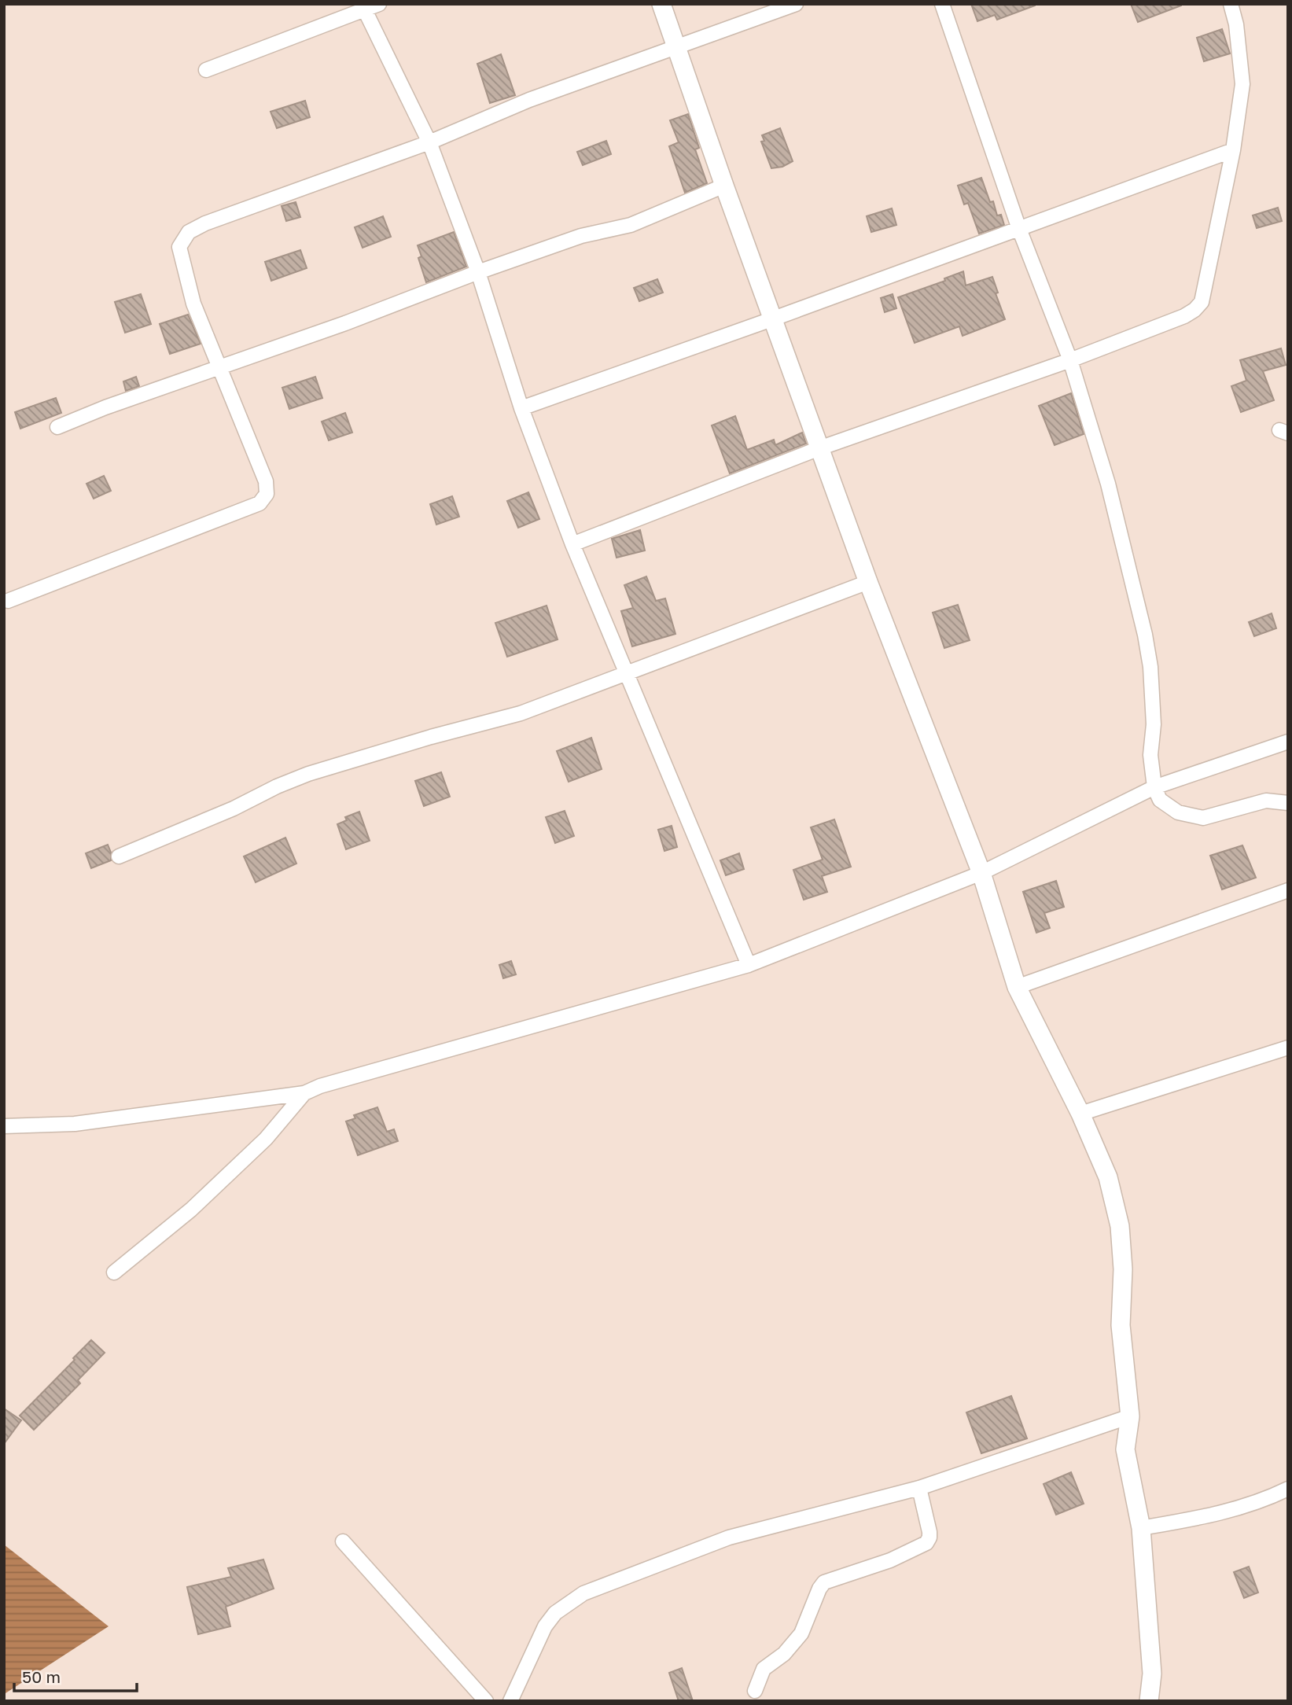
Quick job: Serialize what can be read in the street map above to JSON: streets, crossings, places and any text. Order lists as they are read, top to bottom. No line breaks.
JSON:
{"scale_bar":"50 m"}
